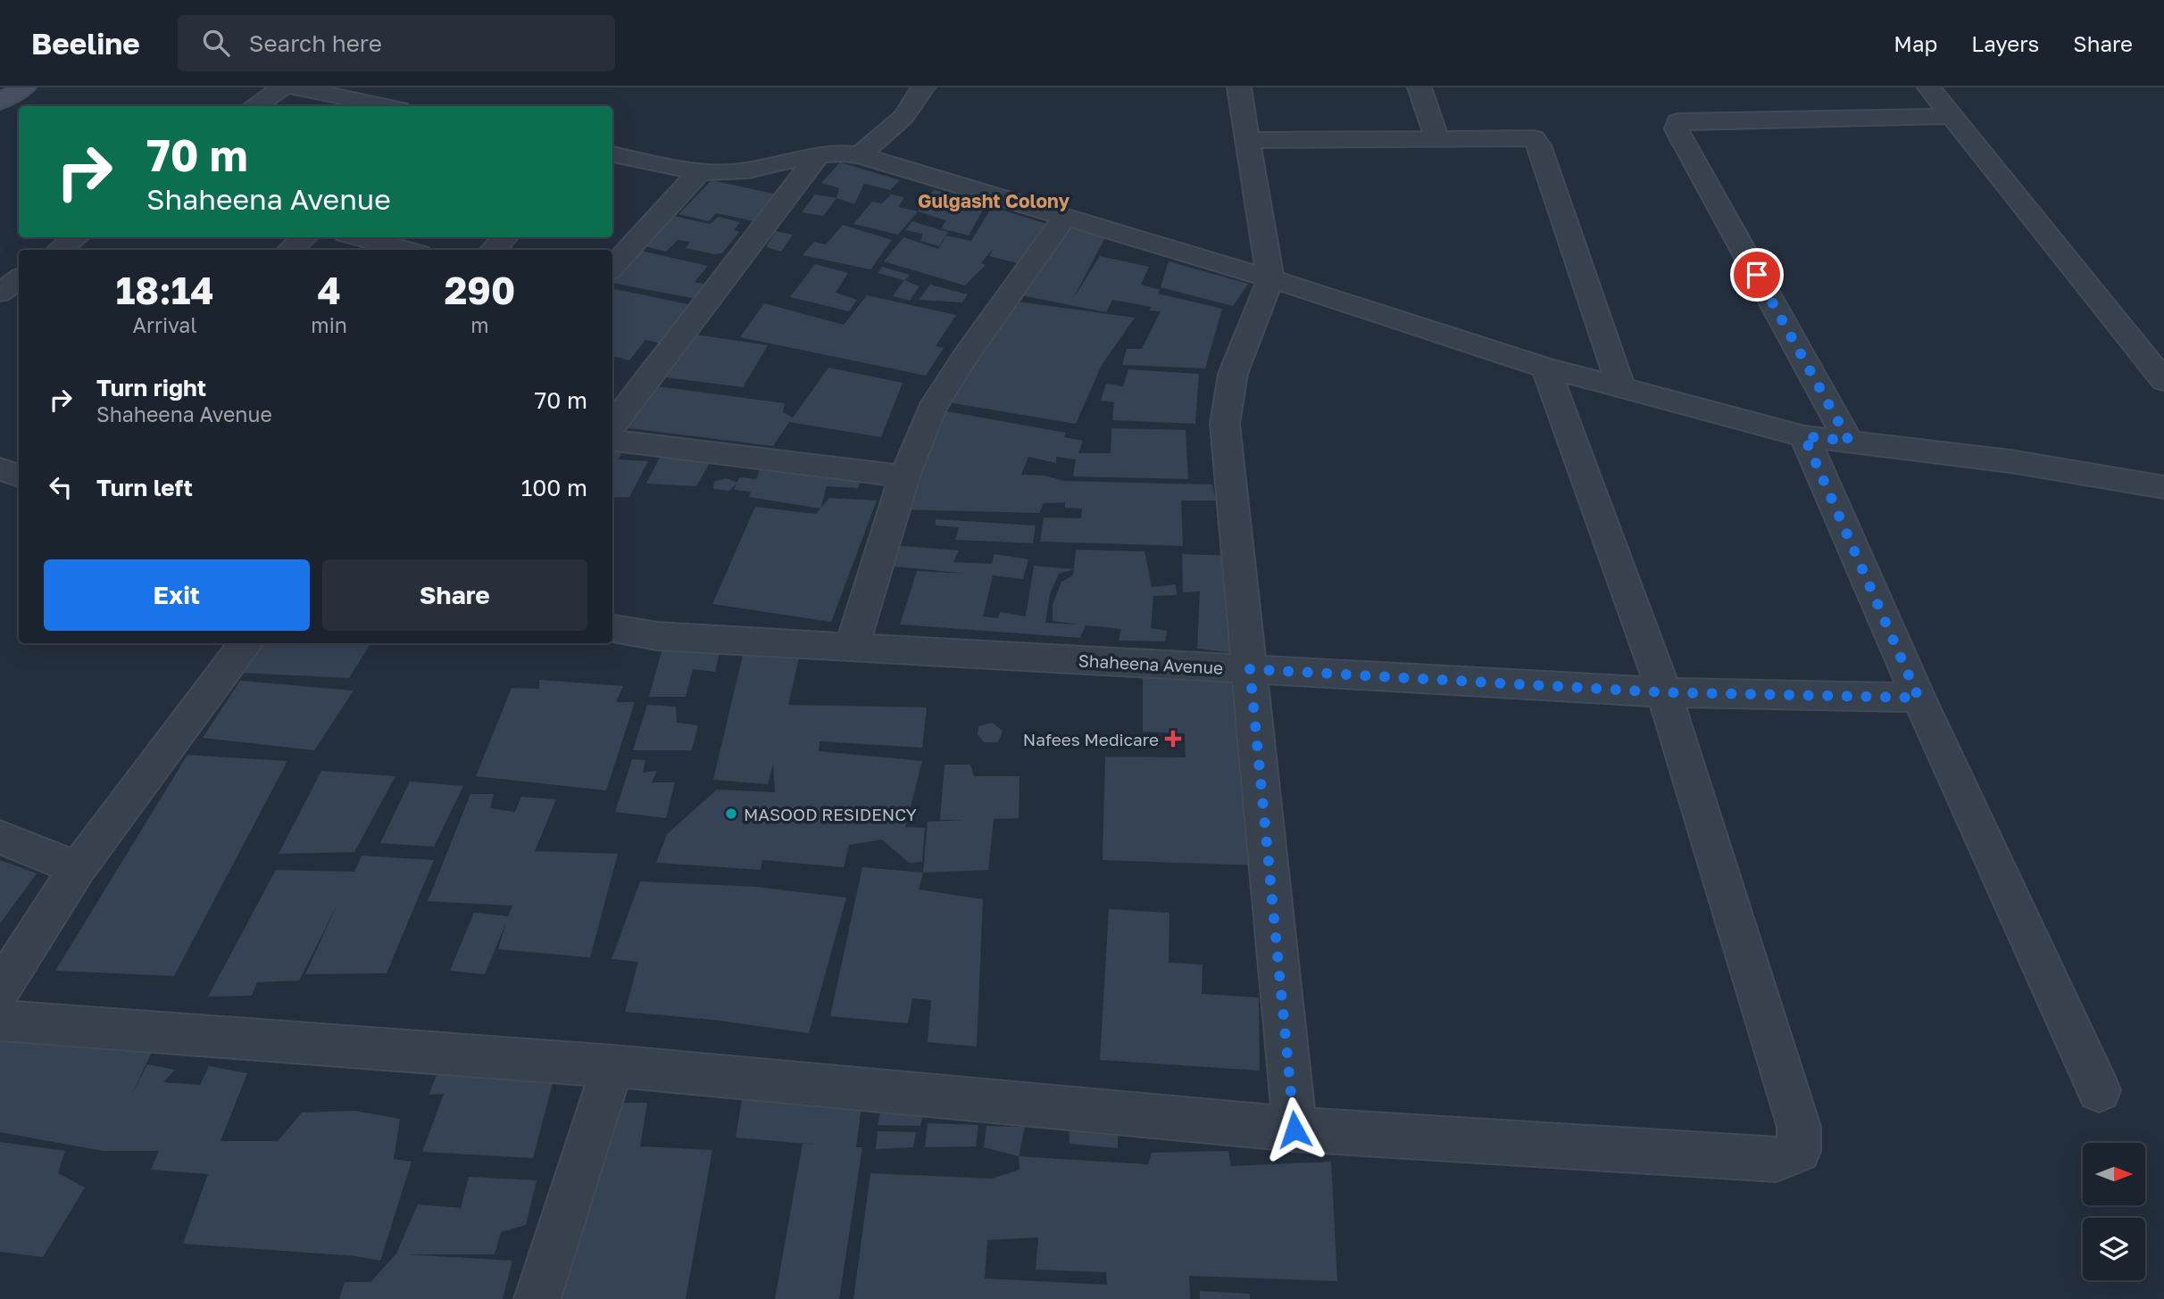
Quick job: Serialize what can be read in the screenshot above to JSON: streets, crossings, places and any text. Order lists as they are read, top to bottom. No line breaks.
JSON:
{"streets":{"street":["Shaheena Avenue"]},"districts":["Gulgasht Colony"],"places":{"health":["Nafees Medicare"],"other":["MASOOD RESIDENCY"]},"north":"right","page":{"header":"Beeline","search":"Search here","nav":["Map","Layers","Share"],"turn":["70 m","Shaheena Avenue"],"eta":["18:14","Arrival","4","min","290","m"],"list":[{"name":"Turn right","note":"Shaheena Avenue","value":"70 m"},{"name":"Turn left","value":"100 m"}],"buttons":["Exit","Share"]}}
